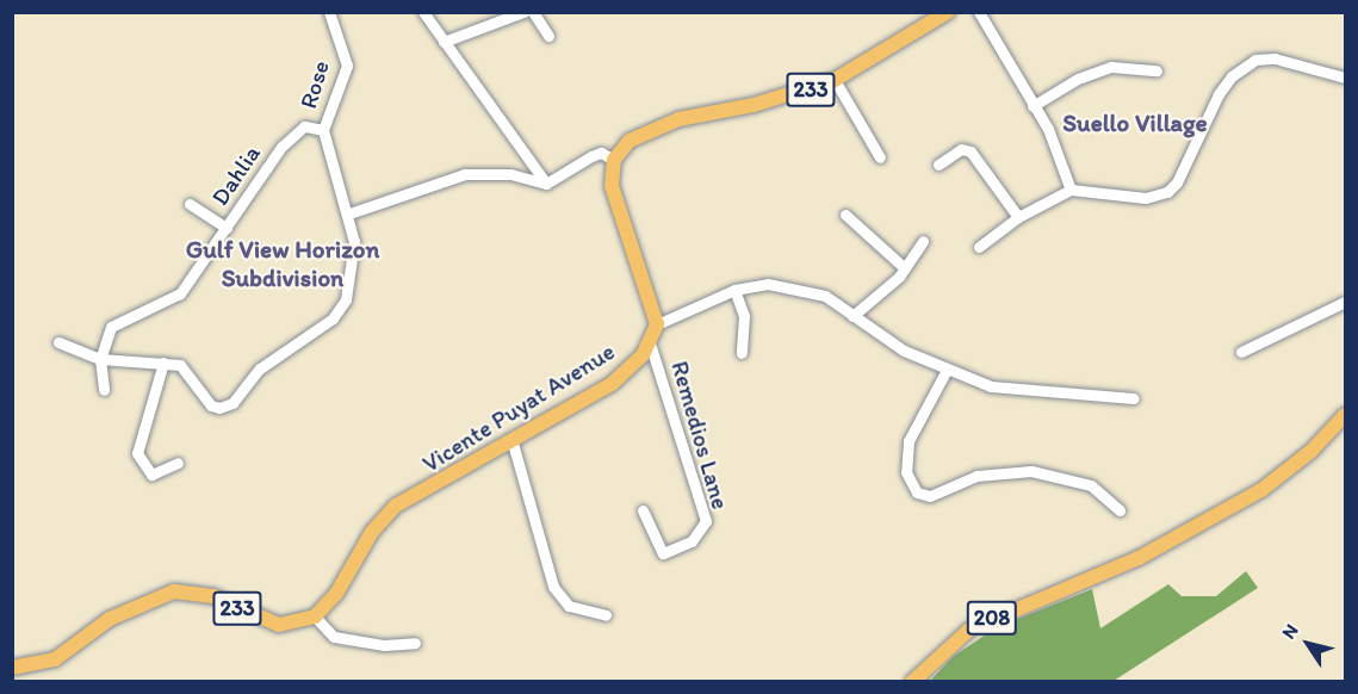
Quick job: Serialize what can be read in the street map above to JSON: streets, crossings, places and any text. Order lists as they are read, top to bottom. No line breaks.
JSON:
{"streets":{"main road":["233","Vicente Puyat Avenue","208"],"street":["Rose","Dahlia","Remedios Lane"]},"crossings":[["Rose","Dahlia"],["233","Vicente Puyat Avenue"],["Vicente Puyat Avenue","Remedios Lane"]],"districts":["Suello Village","Gulf View Horizon Subdivision"],"north":"top left"}
